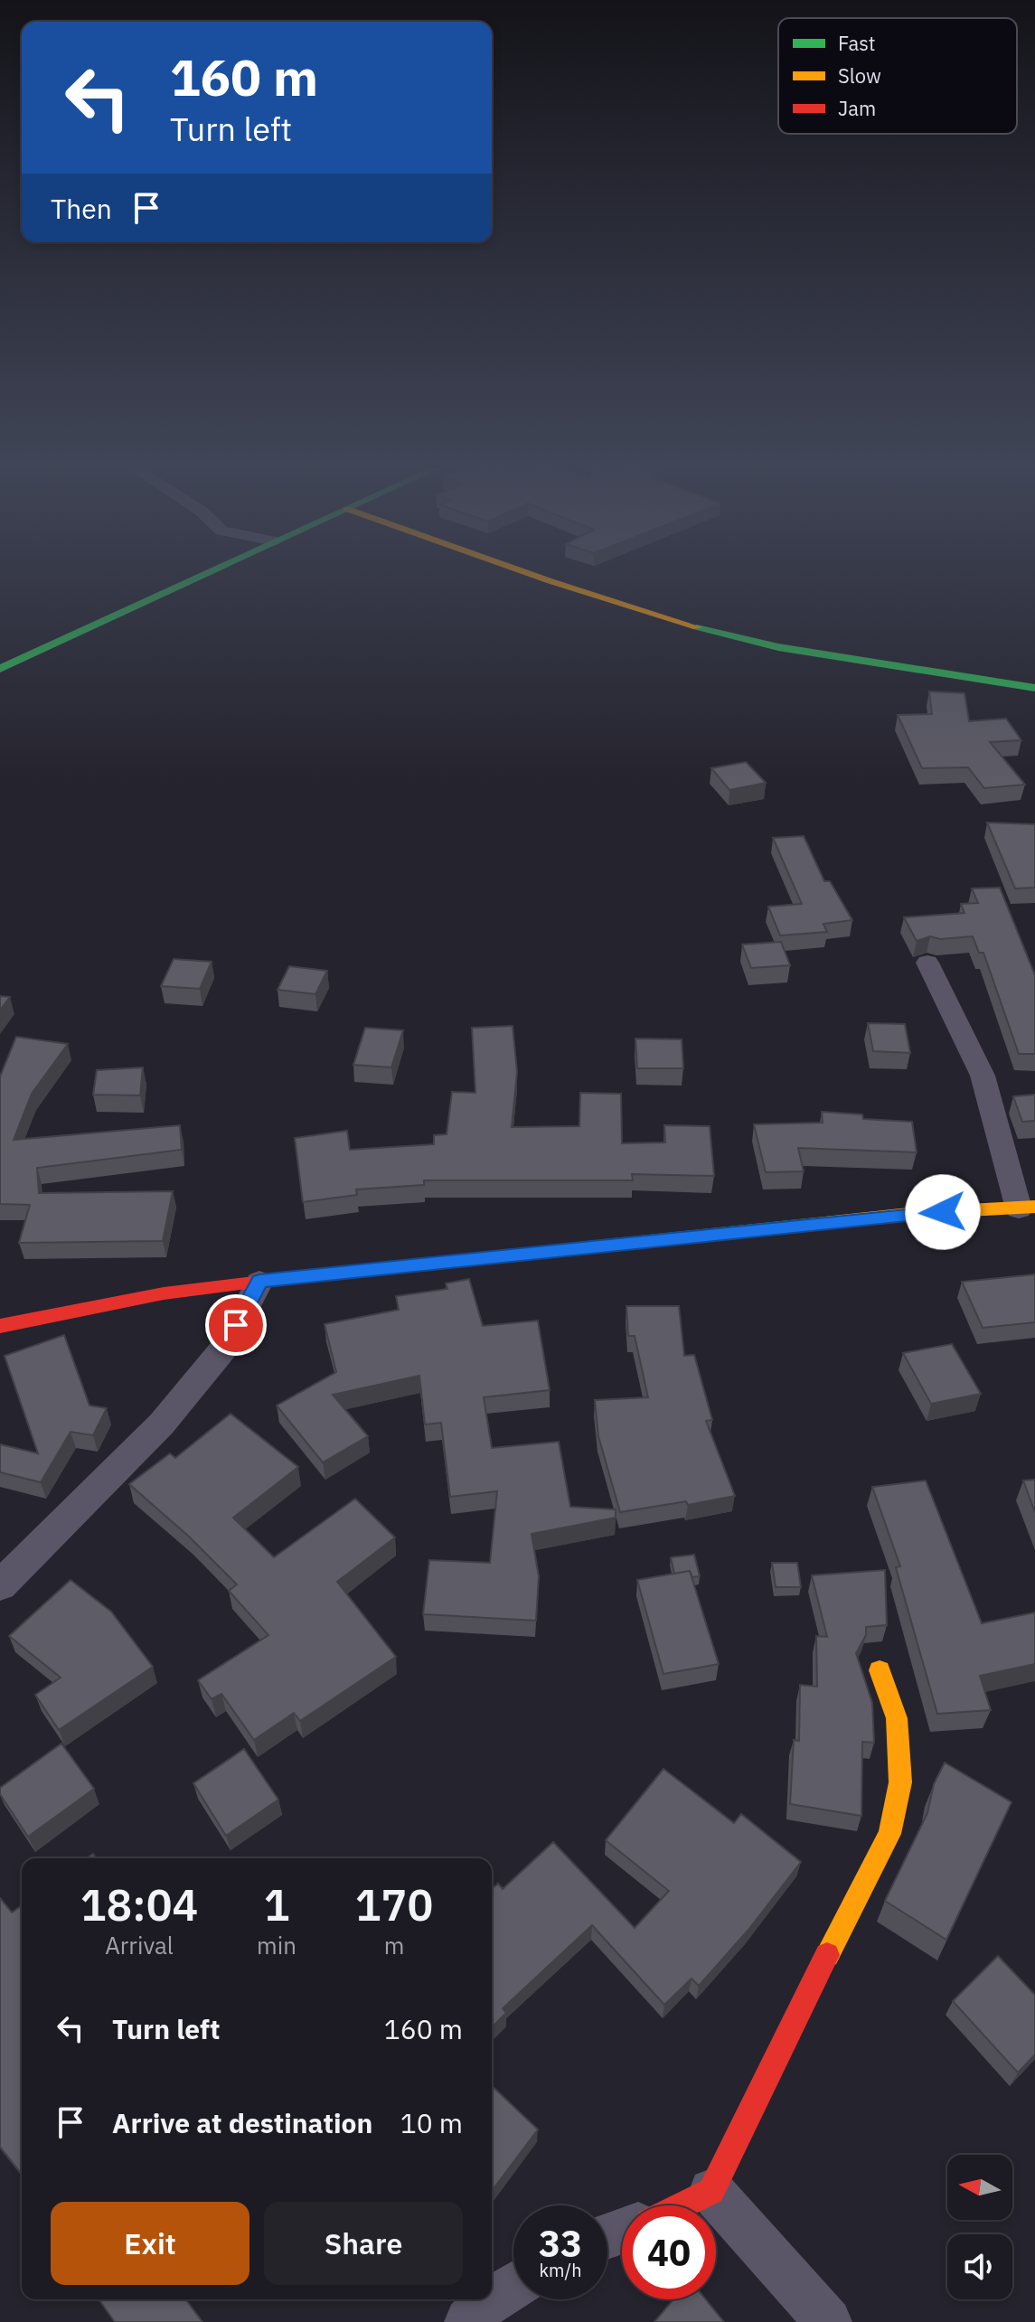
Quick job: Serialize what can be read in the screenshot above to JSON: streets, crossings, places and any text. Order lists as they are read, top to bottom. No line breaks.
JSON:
{"legend":["Fast","Slow","Jam"],"north":"left","page":{"turn":["160 m","Turn left"],"then":"Then","eta":["18:04","Arrival","1","min","170","m"],"list":[{"name":"Turn left","value":"160 m"},{"name":"Arrive at destination","value":"10 m"}],"buttons":["Exit","Share"],"speed":"33 km/h","limit":"40"}}
